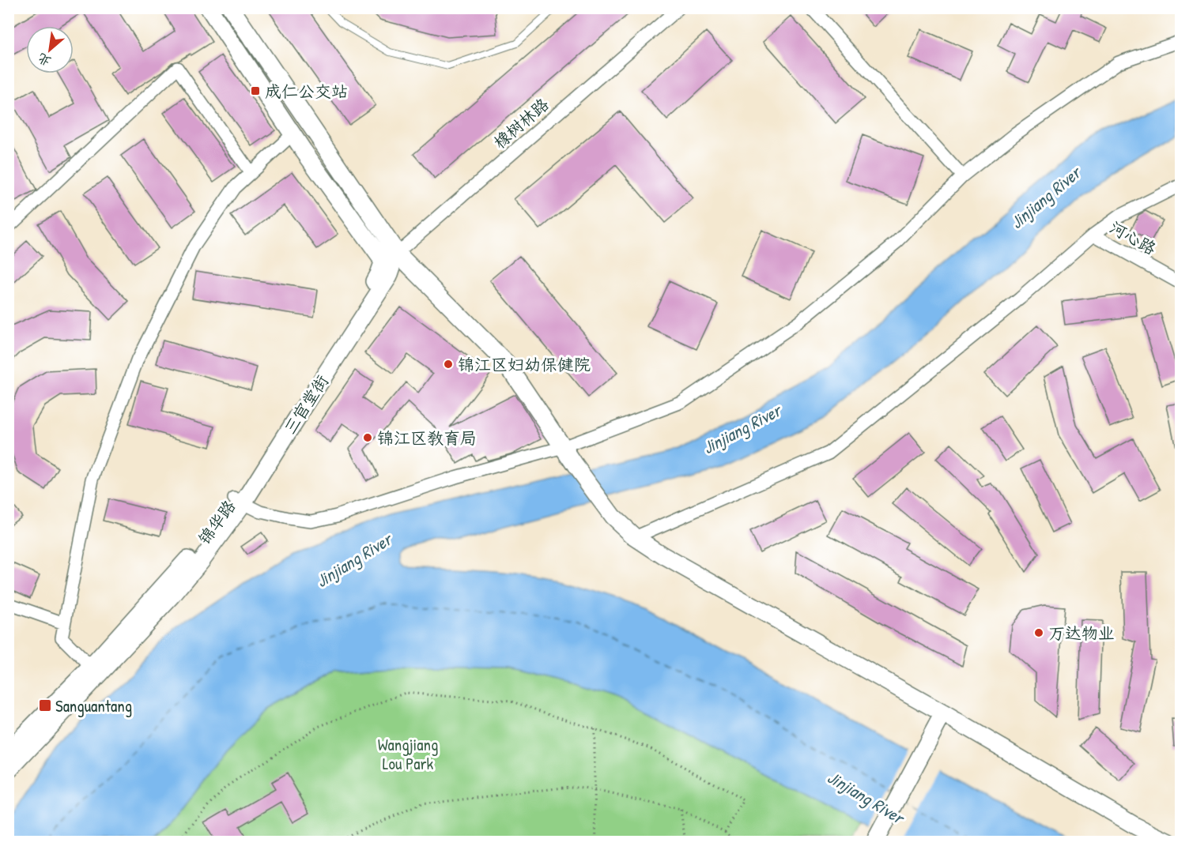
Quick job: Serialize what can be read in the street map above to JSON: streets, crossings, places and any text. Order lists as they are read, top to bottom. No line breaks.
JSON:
{"streets":{"main road":["三官堂街","锦华路"],"street":["橡树林路","河心路"]},"crossings":[["橡树林路","三官堂街"],["橡树林路","锦华路"],["三官堂街","锦华路"]],"water":["Jinjiang River"],"parks":["Wangjiang Lou Park"],"places":{"transit":["成仁公交站","Sanguantang"],"other":["锦江区妇幼保健院","锦江区教育局","万达物业"]},"north":"bottom left"}
